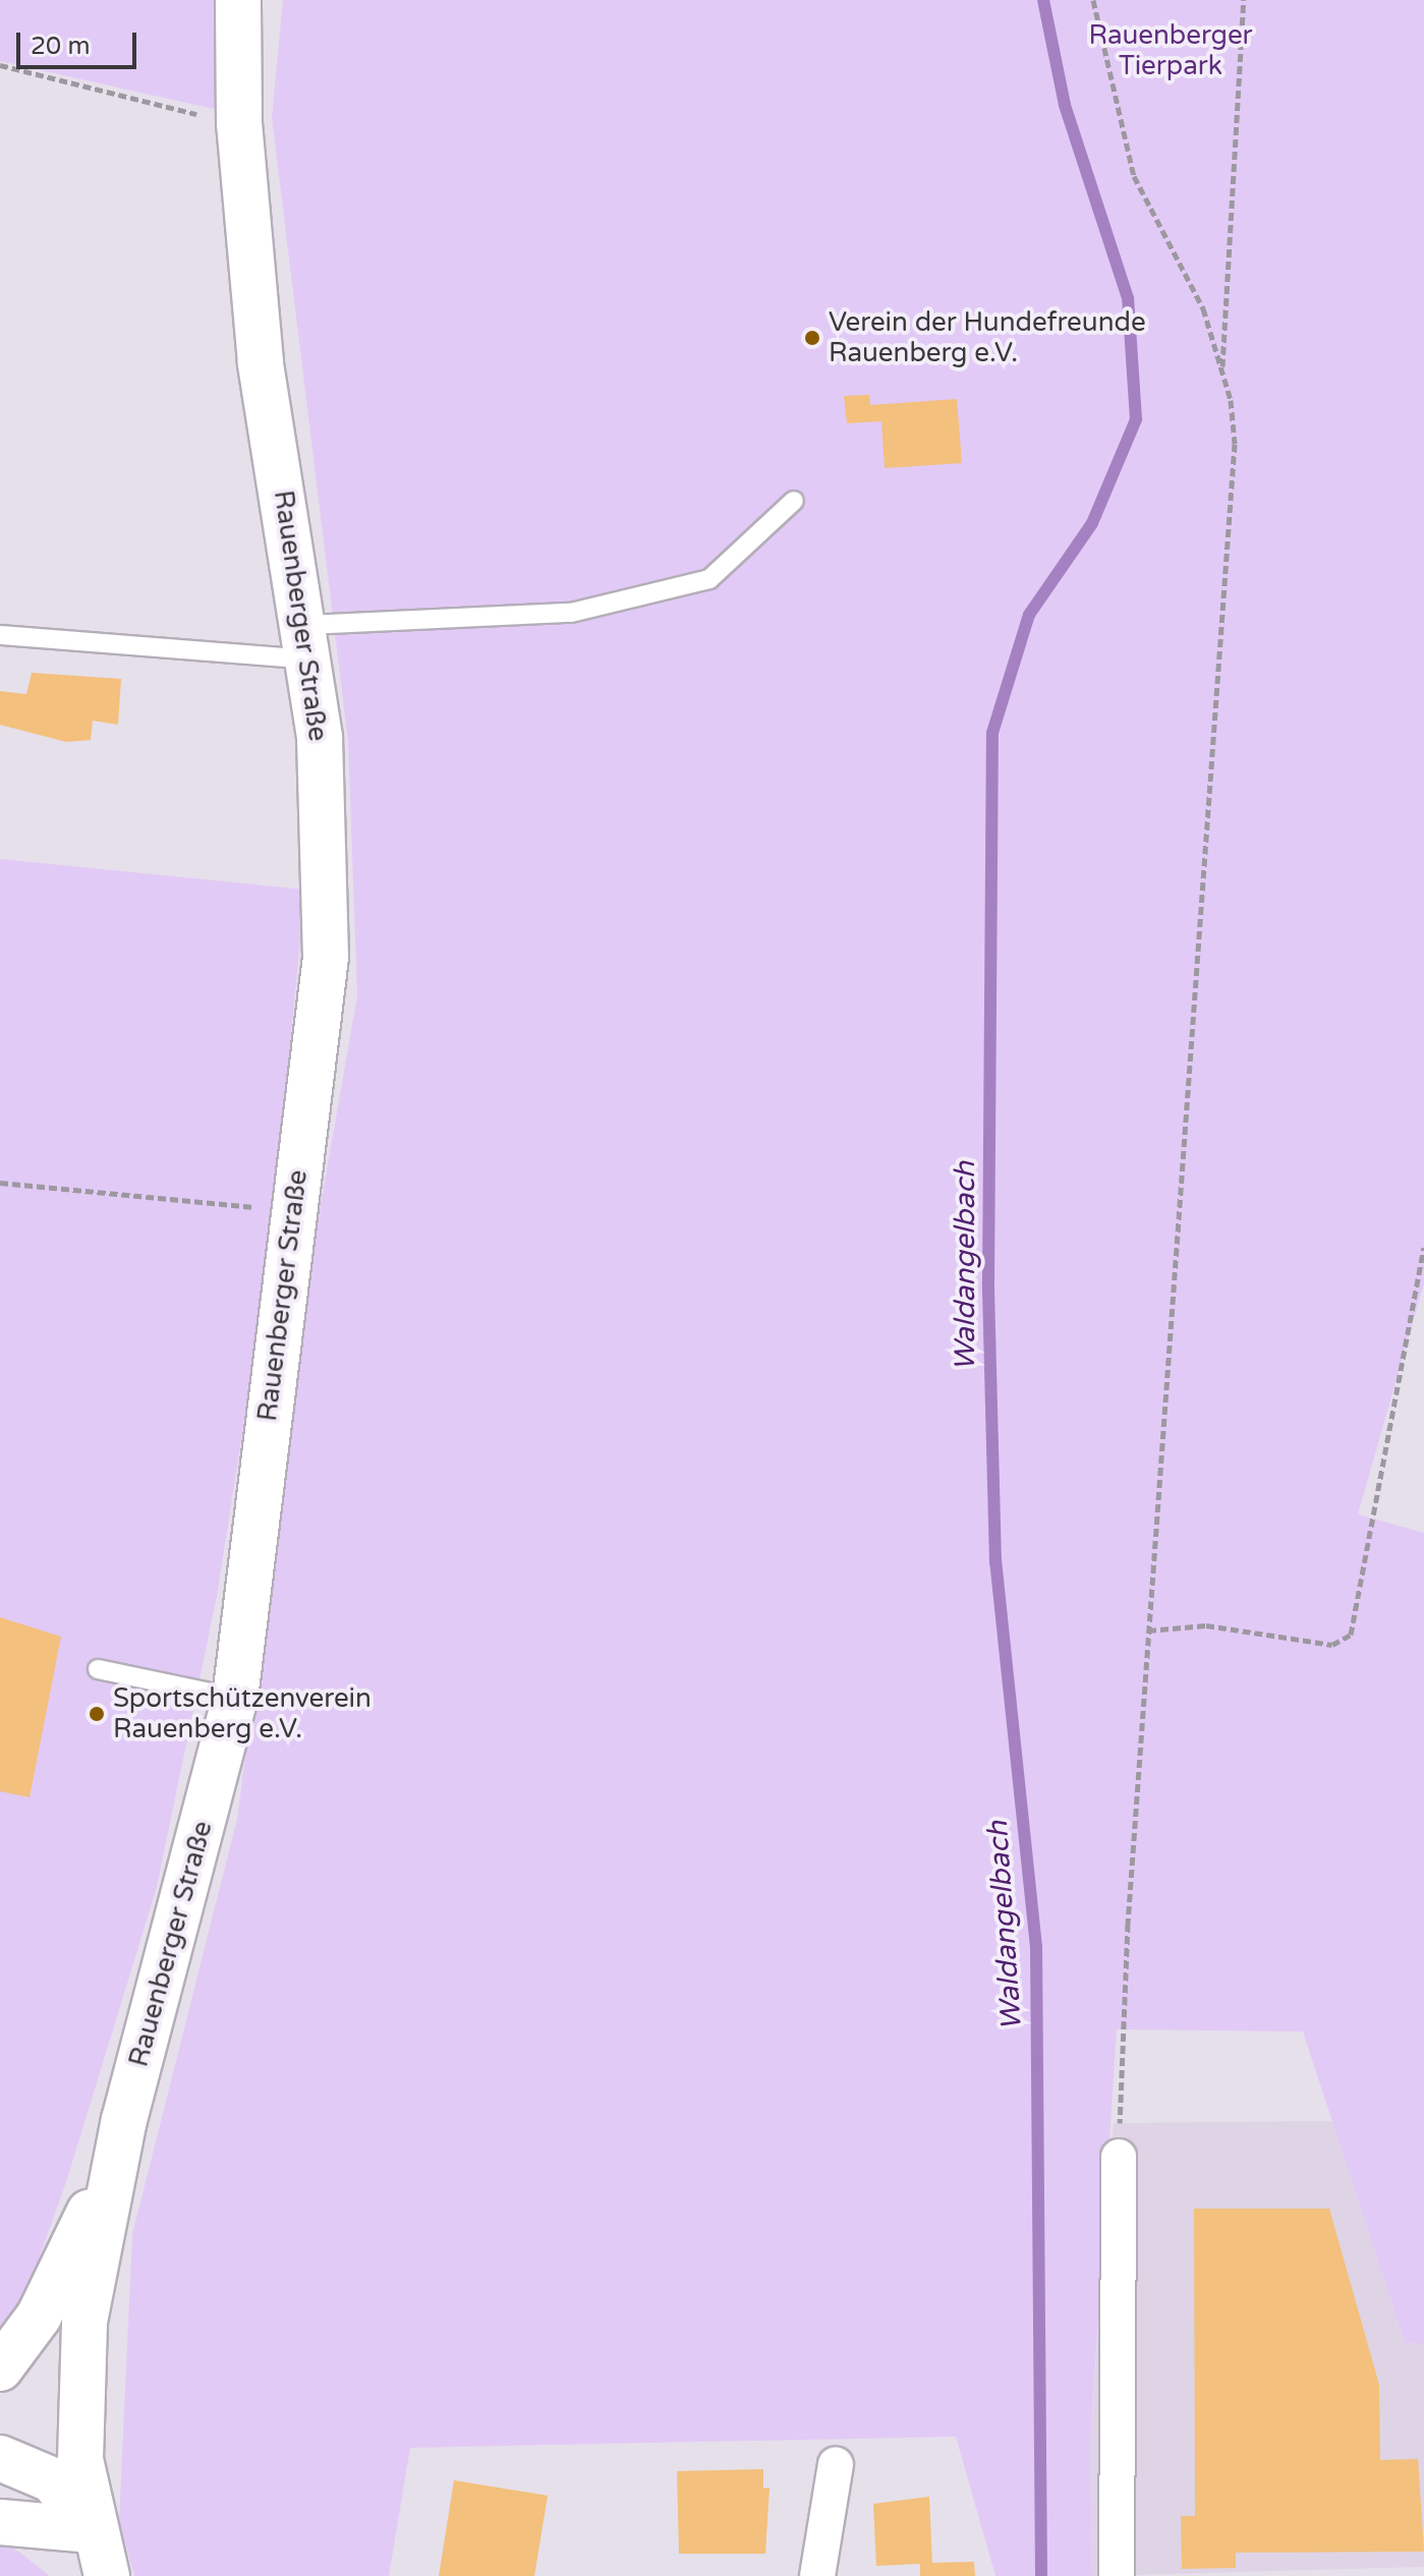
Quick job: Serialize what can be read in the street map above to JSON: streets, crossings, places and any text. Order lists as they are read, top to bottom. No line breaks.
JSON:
{"streets":{"street":["Rauenberger Straße"]},"water":["Waldangelbach"],"parks":["Rauenberger Tierpark"],"places":["Verein der Hundefreunde Rauenberg e.V.","Sportschützenverein Rauenberg e.V."],"scale_bar":"20 m"}
